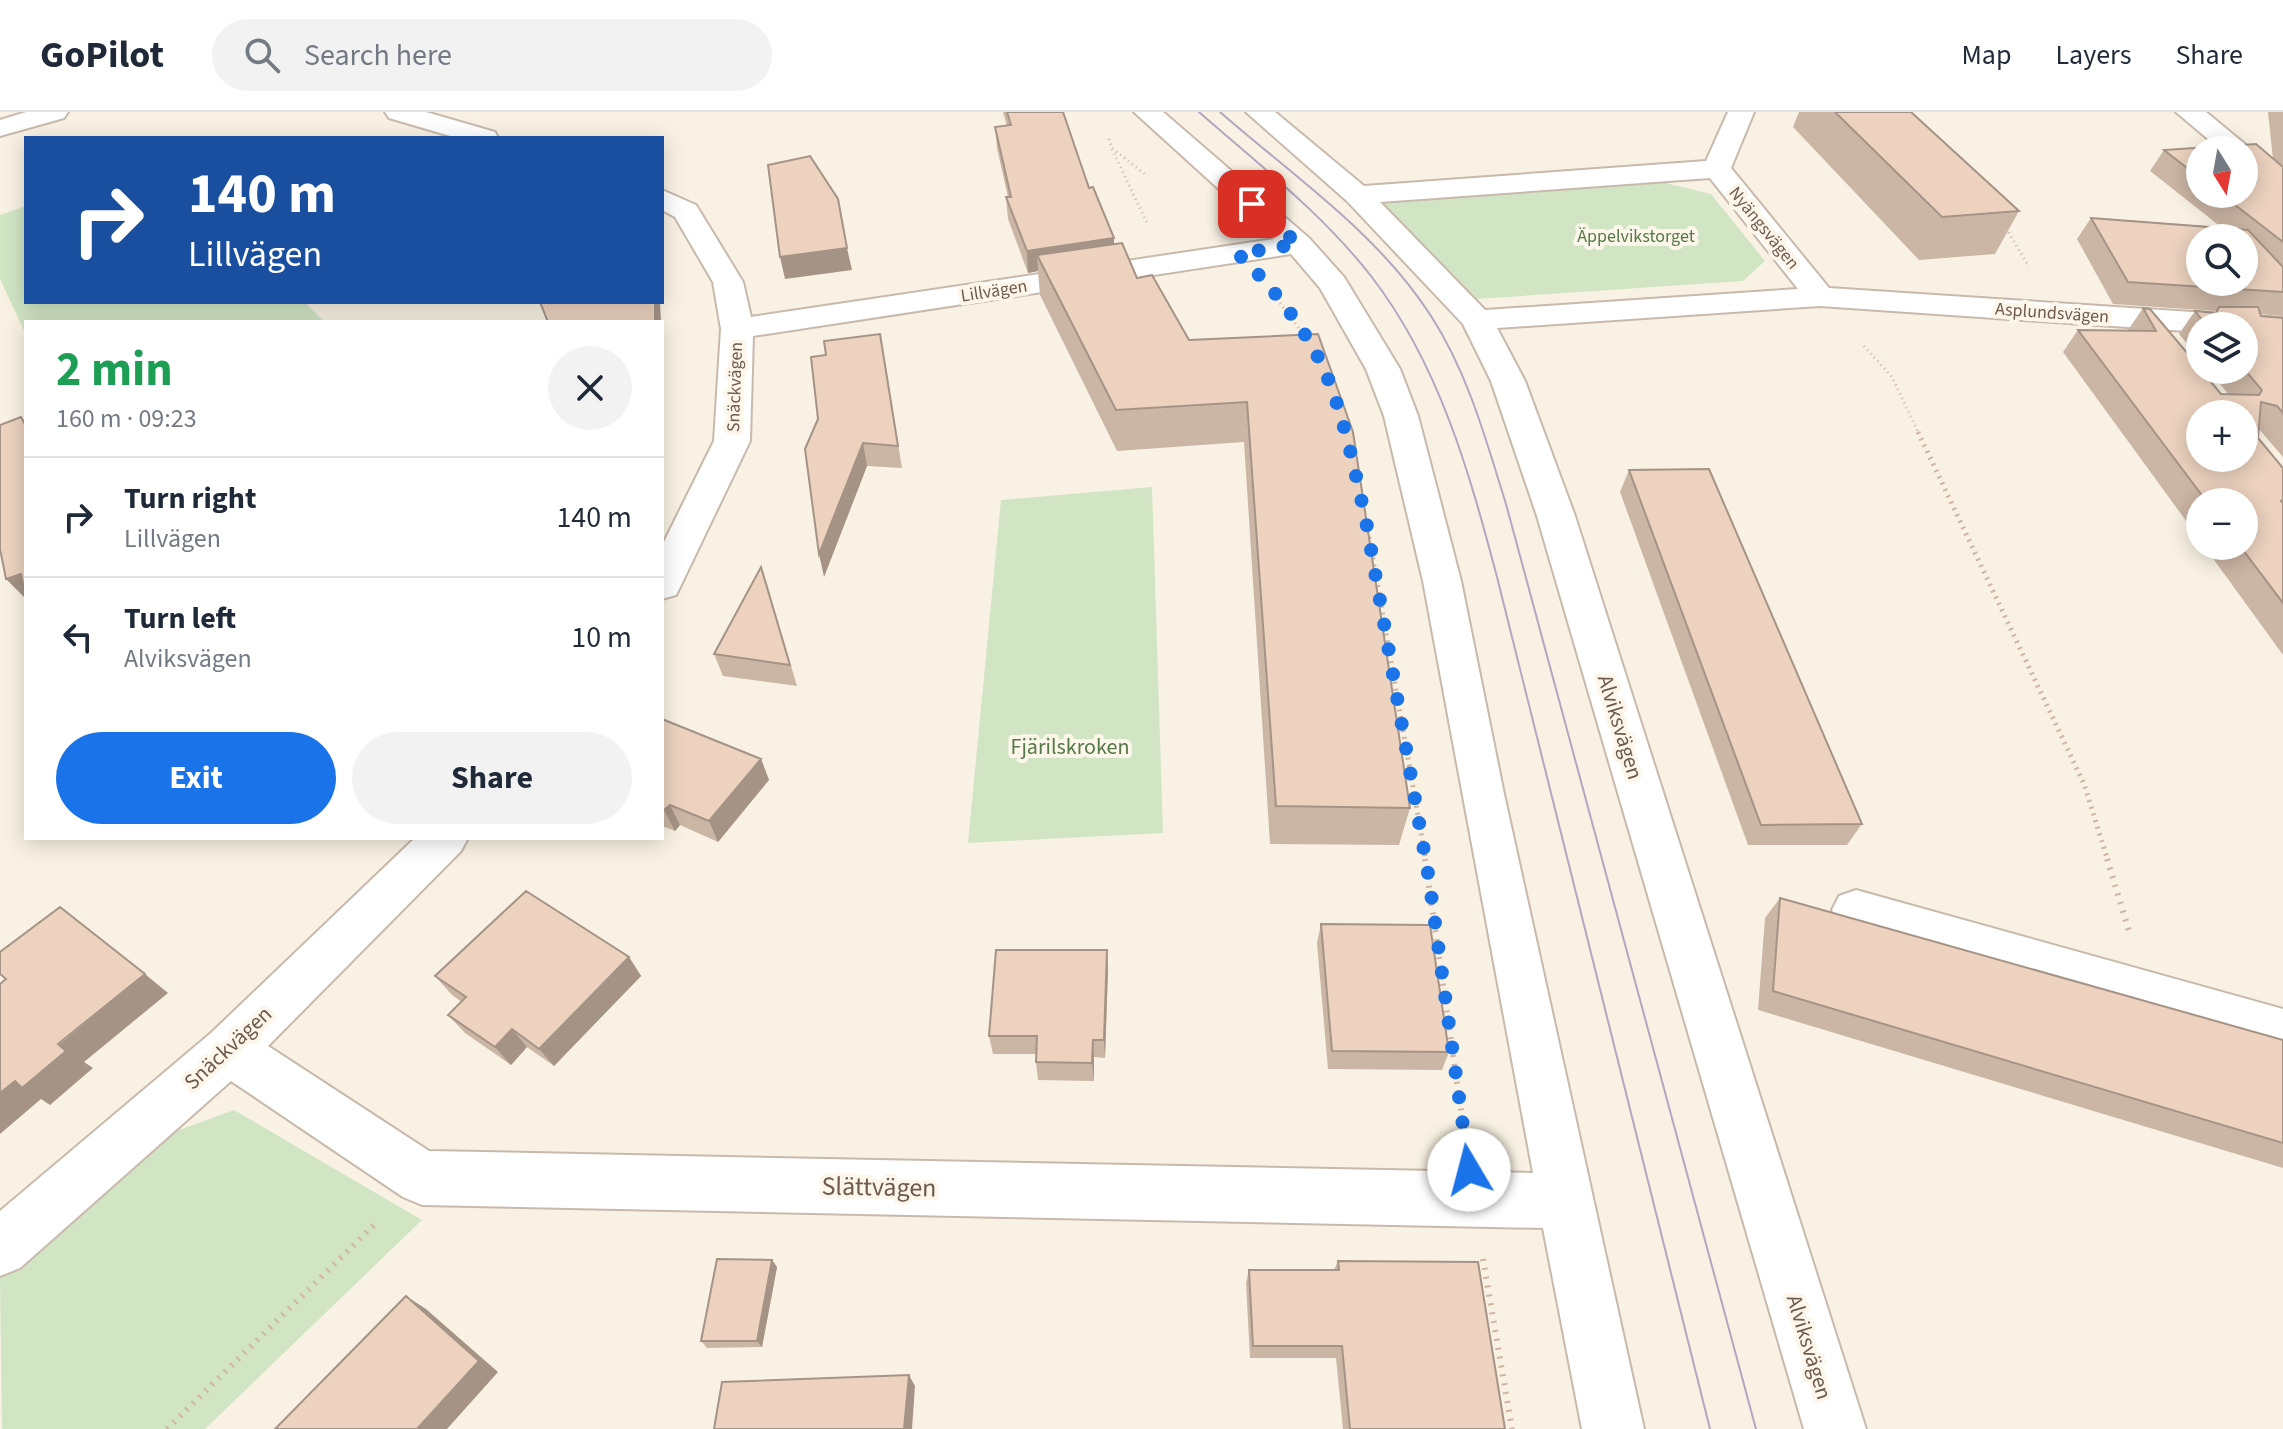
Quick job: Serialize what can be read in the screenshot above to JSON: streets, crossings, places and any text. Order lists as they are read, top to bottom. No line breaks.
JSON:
{"streets":{"street":["Nyängsvägen","Lillvägen","Asplundsvägen","Snäckvägen","Alviksvägen","Slättvägen"]},"crossings":[["Nyängsvägen","Asplundsvägen"],["Lillvägen","Snäckvägen"]],"parks":["Äppelvikstorget","Fjärilskroken"],"north":"bottom","page":{"header":"GoPilot","search":"Search here","nav":["Map","Layers","Share"],"map_buttons":["+","−"],"turn":["140 m","Lillvägen"],"heading":["2 min","160 m · 09:23"],"list":[{"name":"Turn right","note":"Lillvägen","value":"140 m"},{"name":"Turn left","note":"Alviksvägen","value":"10 m"}],"buttons":["Exit","Share"]}}
